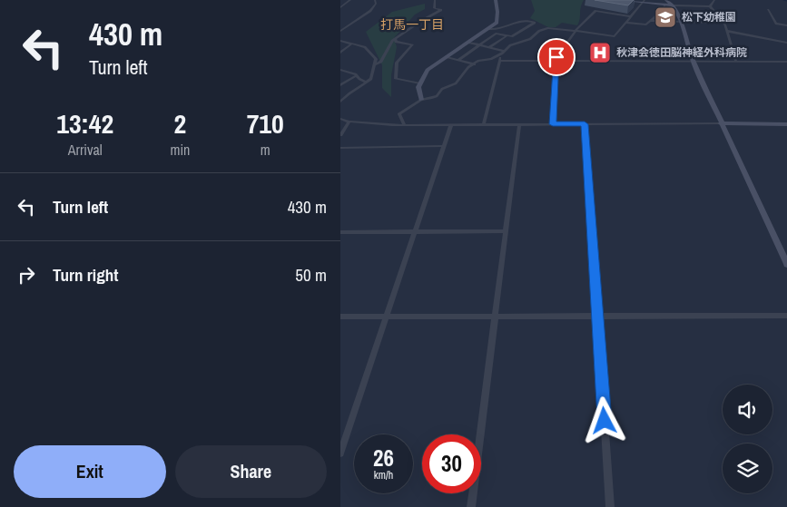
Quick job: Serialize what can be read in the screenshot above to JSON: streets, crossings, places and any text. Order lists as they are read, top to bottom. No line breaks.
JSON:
{"districts":["打馬一丁目"],"places":{"school or university":["松下幼稚園"],"hospital":["秋津会徳田脳神経外科病院"]},"page":{"turn":["430 m","Turn left"],"eta":["13:42","Arrival","2","min","710","m"],"list":[{"name":"Turn left","value":"430 m"},{"name":"Turn right","value":"50 m"}],"speed":"26 km/h","limit":"30","buttons":["Exit","Share"]}}
